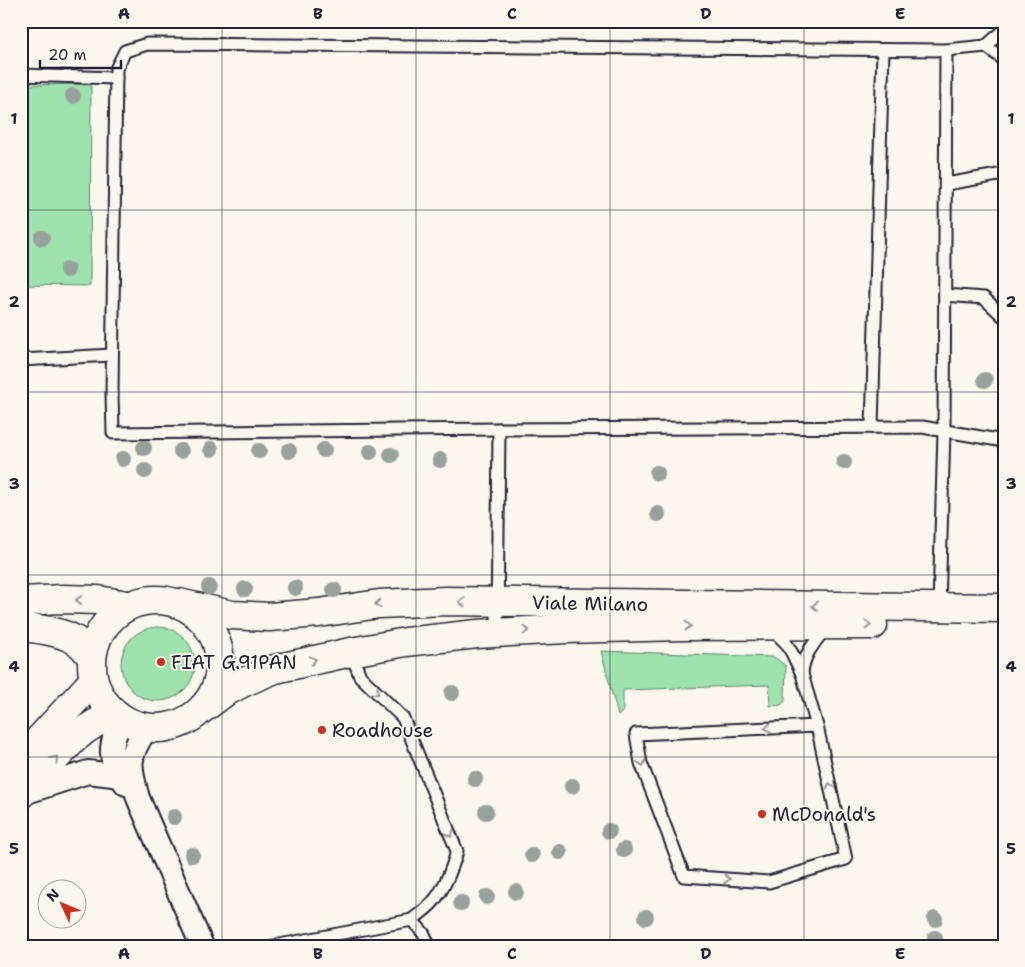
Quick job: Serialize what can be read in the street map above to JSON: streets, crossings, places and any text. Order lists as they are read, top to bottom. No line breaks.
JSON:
{"streets":{"main road":["Viale Milano"]},"places":["FIAT G.91PAN","Roadhouse","McDonald's"],"scale_bar":"20 m","north":"top left","grid":{"columns":["A","B","C","D","E"],"rows":["1","2","3","4","5"]}}
